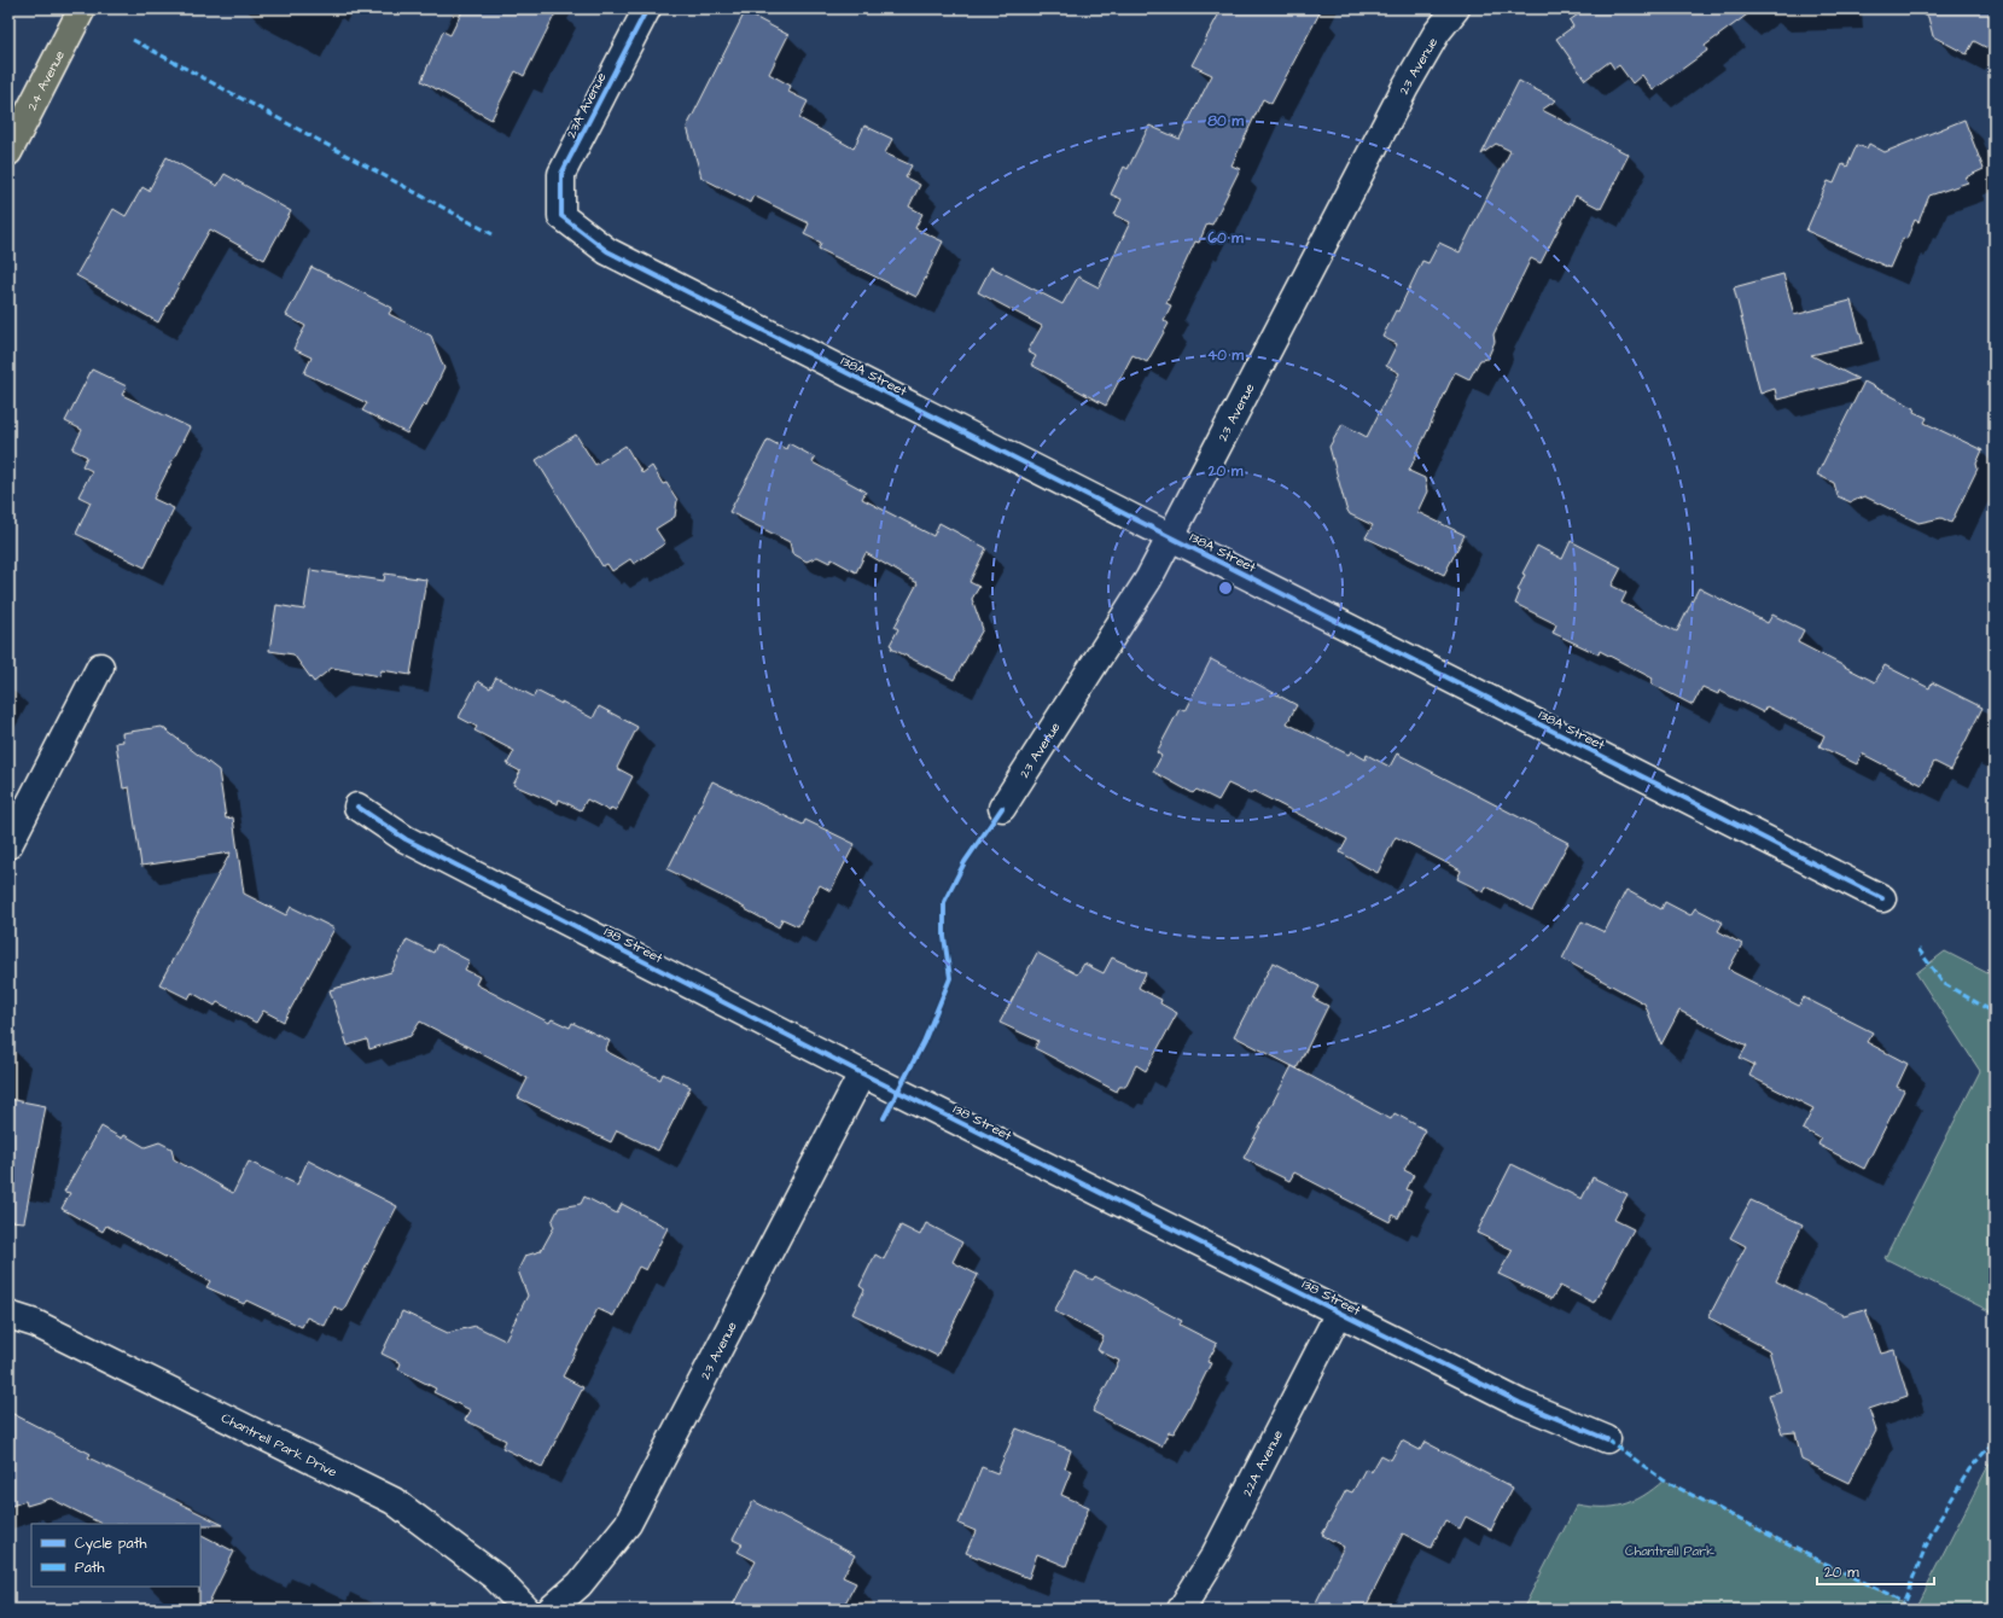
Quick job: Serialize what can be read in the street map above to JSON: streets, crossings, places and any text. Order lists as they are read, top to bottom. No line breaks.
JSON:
{"streets":{"main road":["24 Avenue"],"street":["23 Avenue","23A Avenue","138A Street","138 Street","Chantrell Park Drive","22A Avenue"]},"crossings":[["23 Avenue","138A Street"],["23 Avenue","138 Street"],["23A Avenue","138A Street"],["138 Street","22A Avenue"]],"parks":["Chantrell Park"],"legend":["Cycle path","Path"],"scale_bar":"20 m","rings":["80 m","60 m","40 m","20 m"]}
